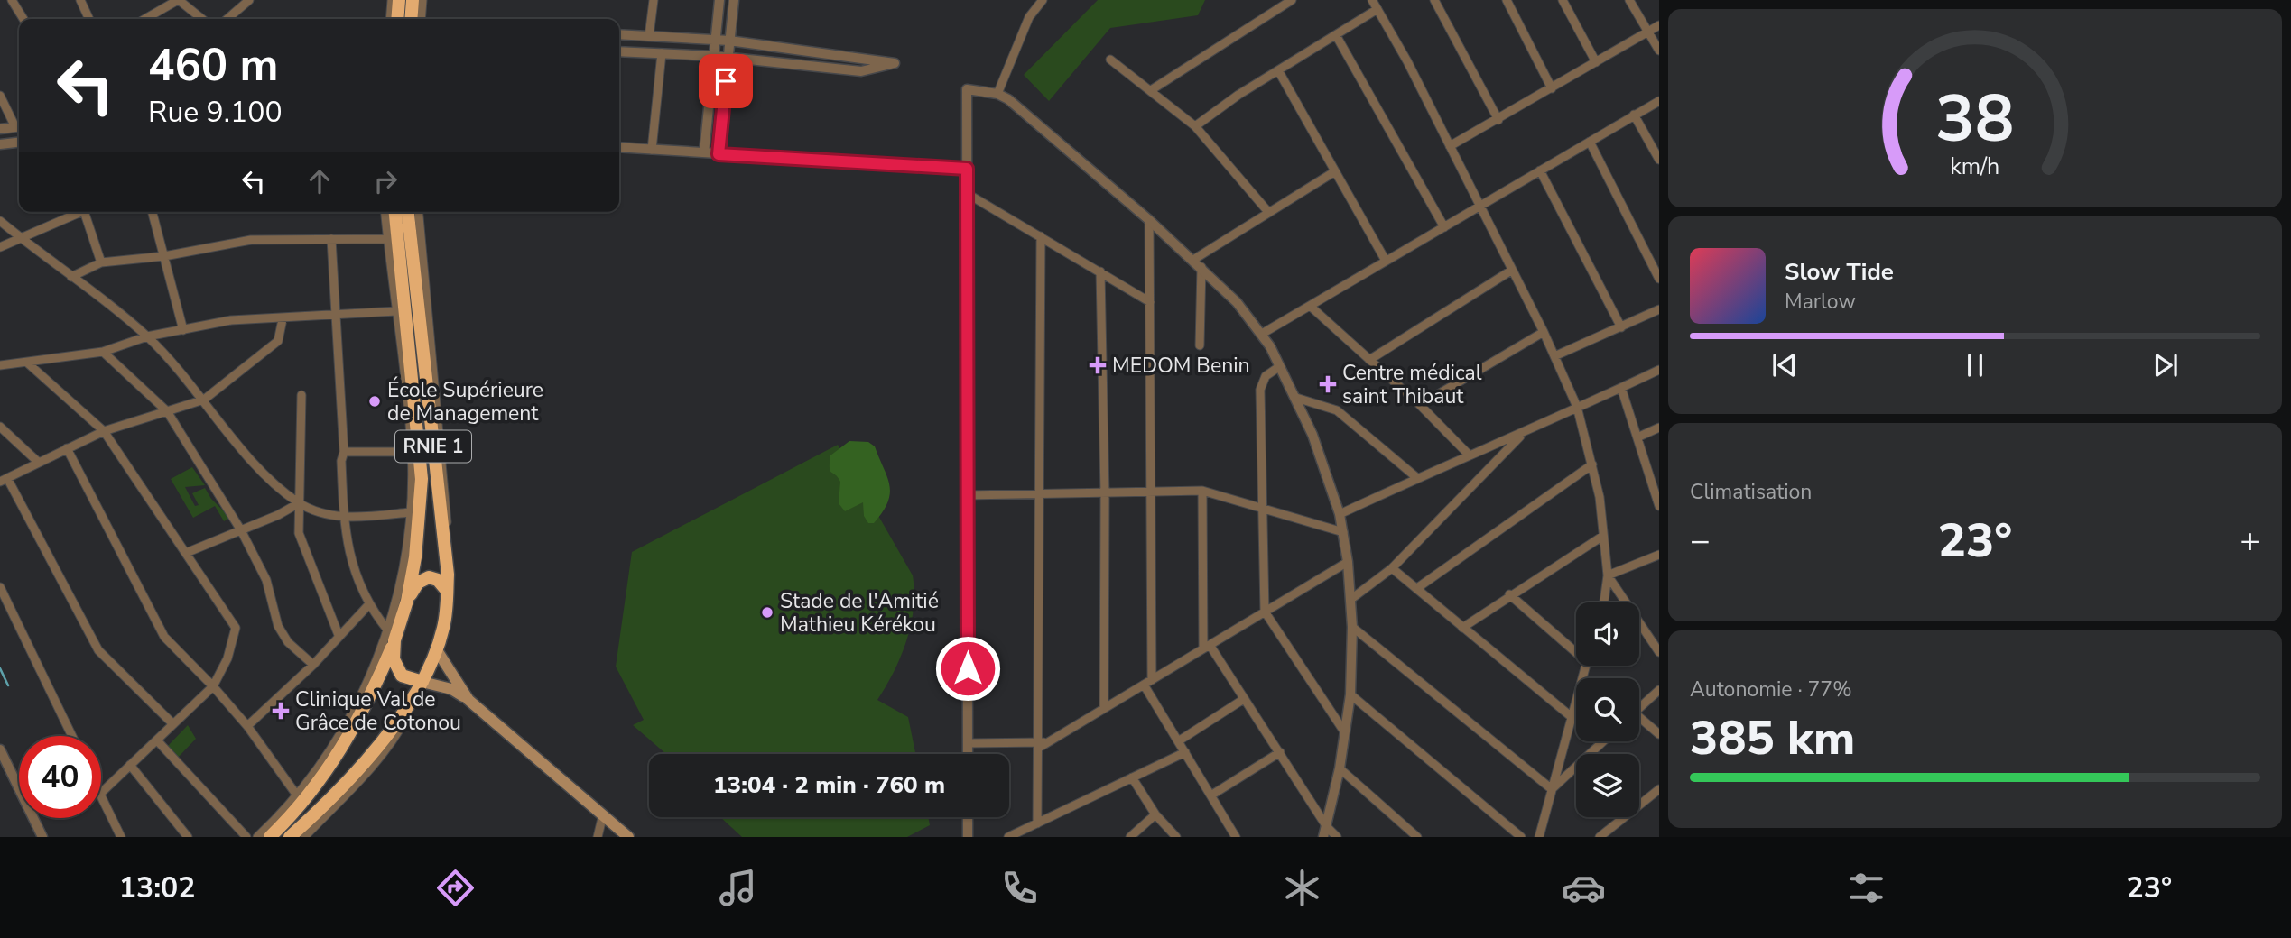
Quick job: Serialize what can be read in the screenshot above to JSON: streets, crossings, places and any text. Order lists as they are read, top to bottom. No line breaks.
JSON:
{"streets":{"highway":["RNIE 1"]},"places":{"health":["MEDOM Benin","Centre médical saint Thibaut","Clinique Val de Grâce de Cotonou"],"other":["École Supérieure de Management","Stade de l'Amitié Mathieu Kérékou"]},"page":{"turn":["460 m","Rue 9.100"],"song":["Slow Tide","Marlow"],"tile":["Climatisation",["Autonomie · 77%","385 km"]],"heat":["−","23°","+"],"limit":"40","trip":"13:04 · 2 min · 760 m","tabs":["13:02","23°"],"gauge":["38","km/h"]}}
